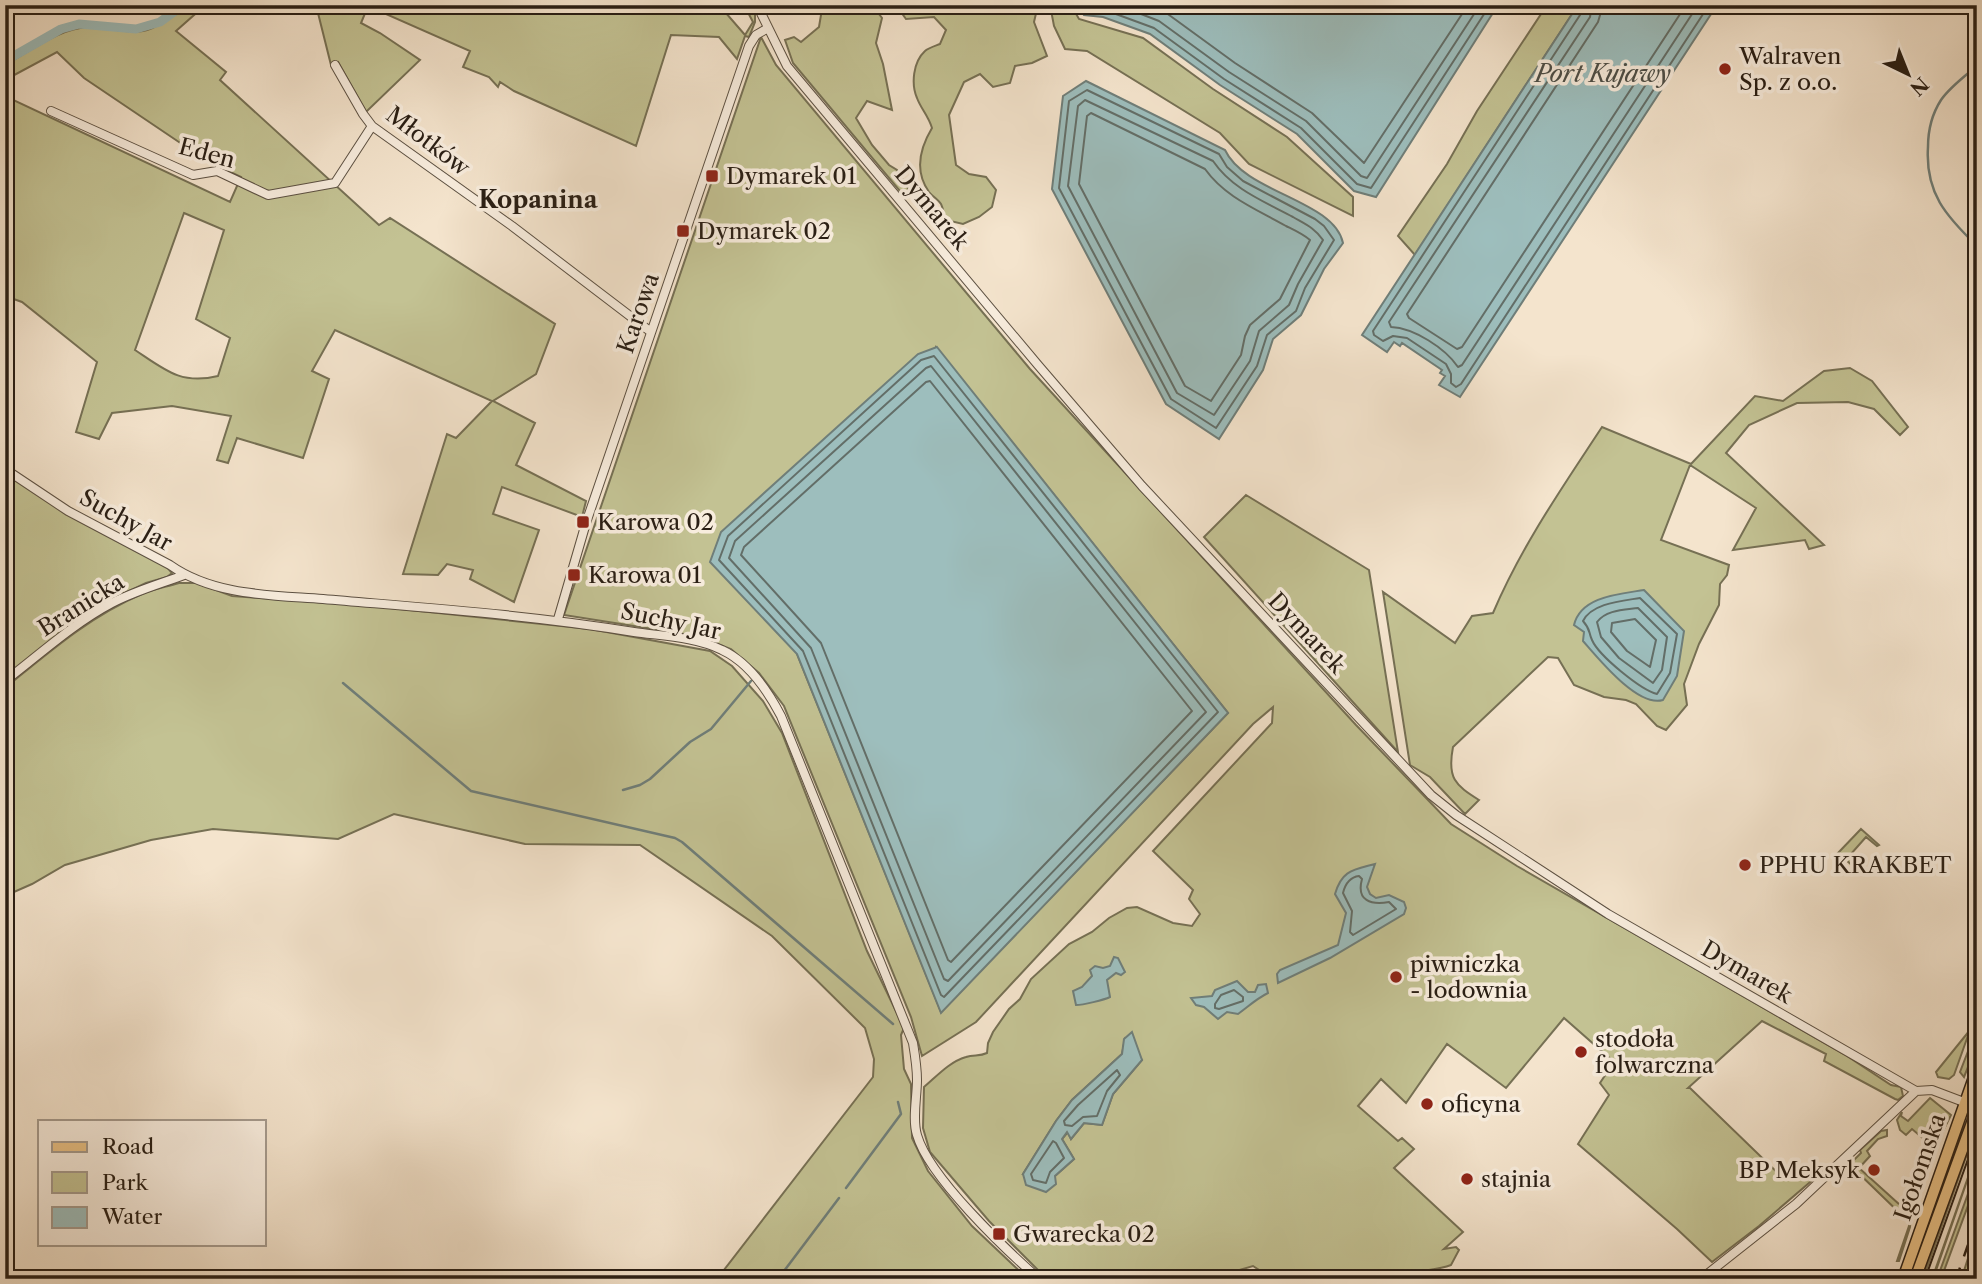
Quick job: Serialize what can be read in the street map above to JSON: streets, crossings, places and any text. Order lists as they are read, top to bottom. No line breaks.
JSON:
{"streets":{"main road":["Igołomska"],"street":["Młotków","Eden","Dymarek","Karowa","Suchy Jar","Branicka"]},"crossings":[["Młotków","Eden"],["Młotków","Karowa"],["Dymarek","Karowa"],["Dymarek","Igołomska"],["Karowa","Suchy Jar"],["Suchy Jar","Branicka"]],"districts":["Kopanina"],"water":["Port Kujawy"],"places":{"other":["Walraven Sp. z o.o.","PPHU KRAKBET","piwniczka - lodownia","stodoła folwarczna","oficyna","BP Meksyk","stajnia"],"transit":["Dymarek 01","Dymarek 02","Karowa 02","Karowa 01","Gwarecka 02"]},"legend":["Road","Park","Water"],"north":"bottom right"}
